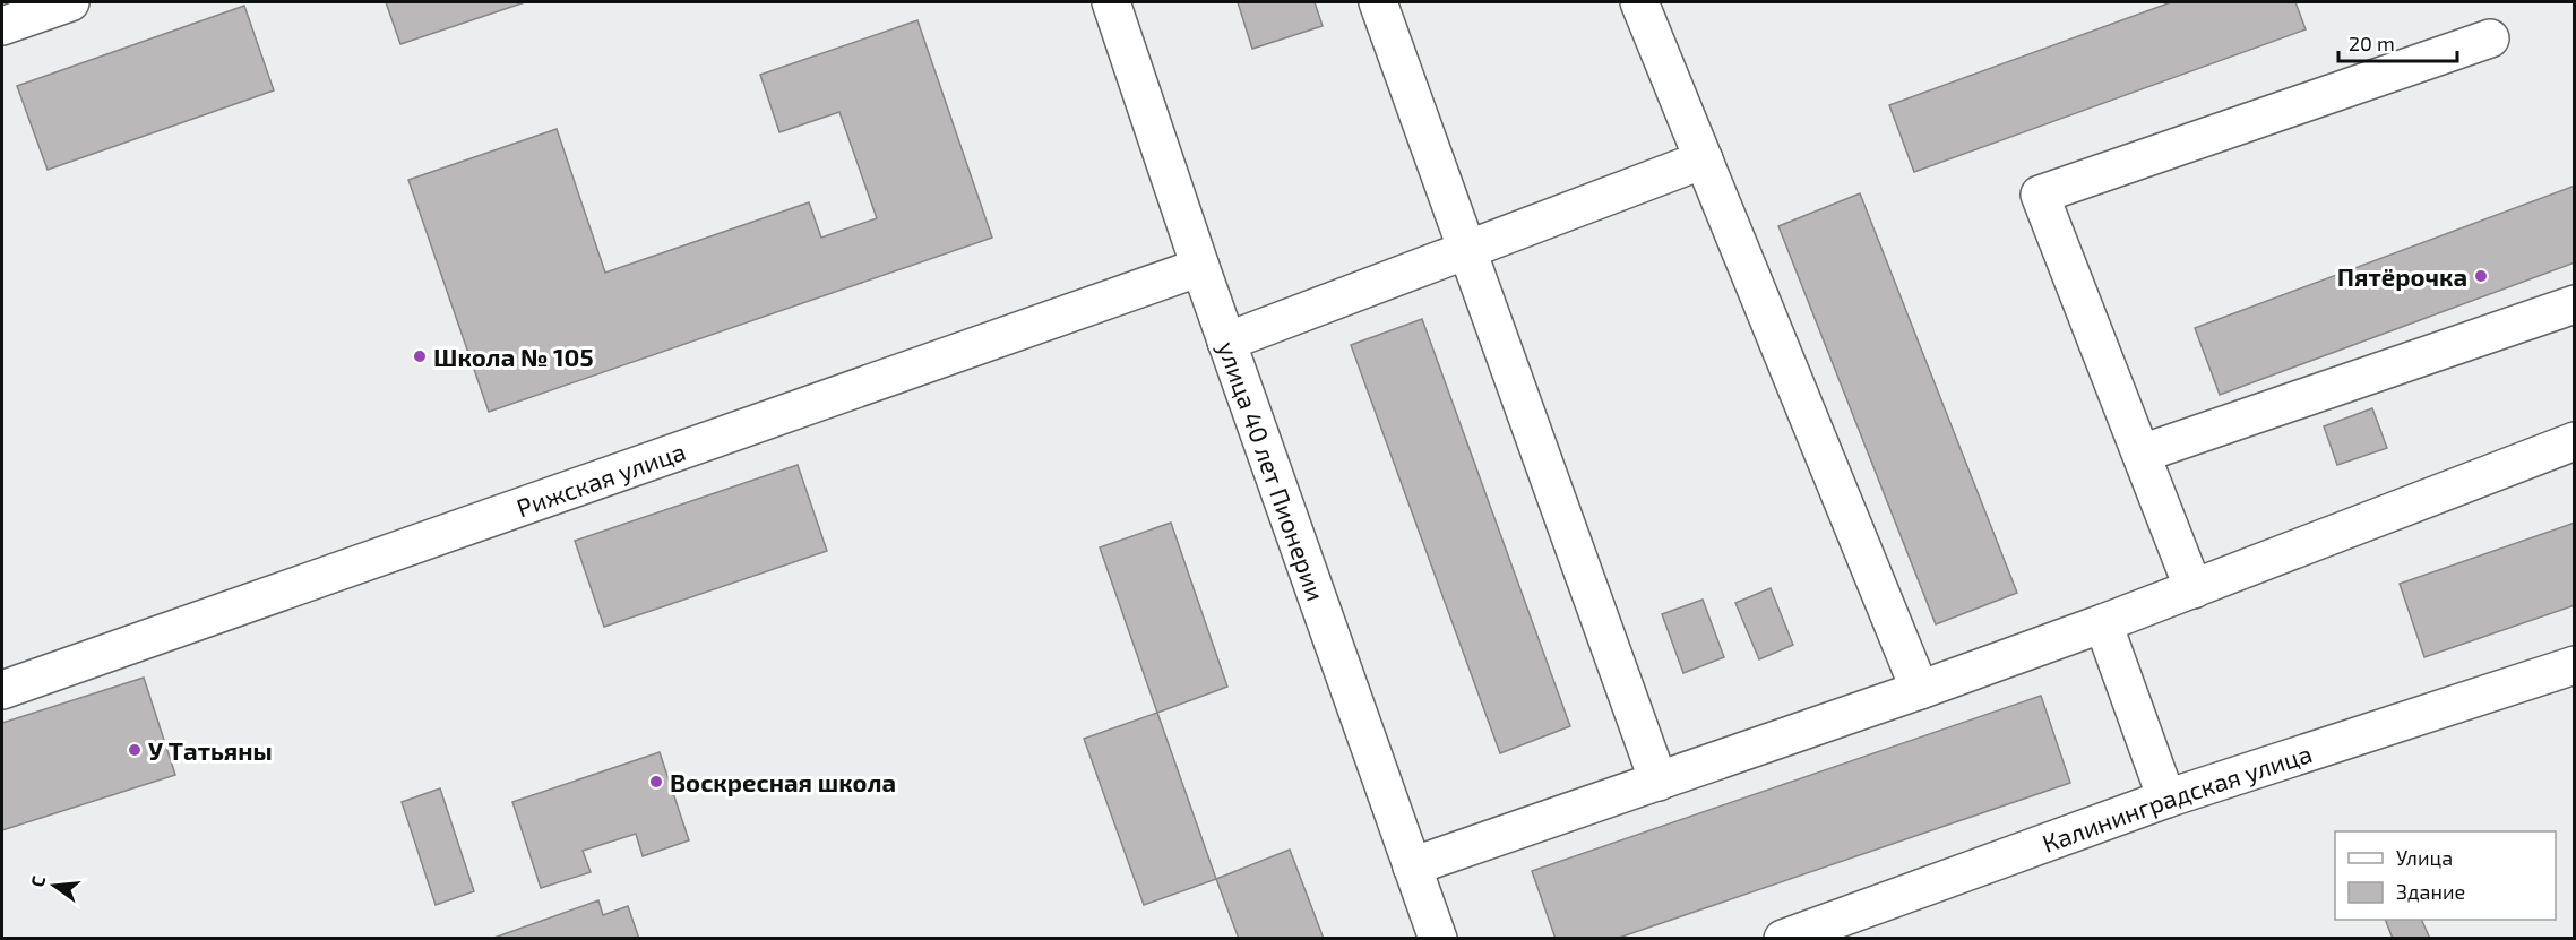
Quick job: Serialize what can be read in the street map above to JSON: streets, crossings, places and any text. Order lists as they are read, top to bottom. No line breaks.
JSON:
{"streets":{"street":["улица 40 лет Пионерии","Рижская улица","Калининградская улица"]},"crossings":[["улица 40 лет Пионерии","Рижская улица"]],"places":["Пятёрочка","Школа № 105","У Татьяны","Воскресная школа"],"legend":["Улица","Здание"],"scale_bar":"20 m","north":"left"}
